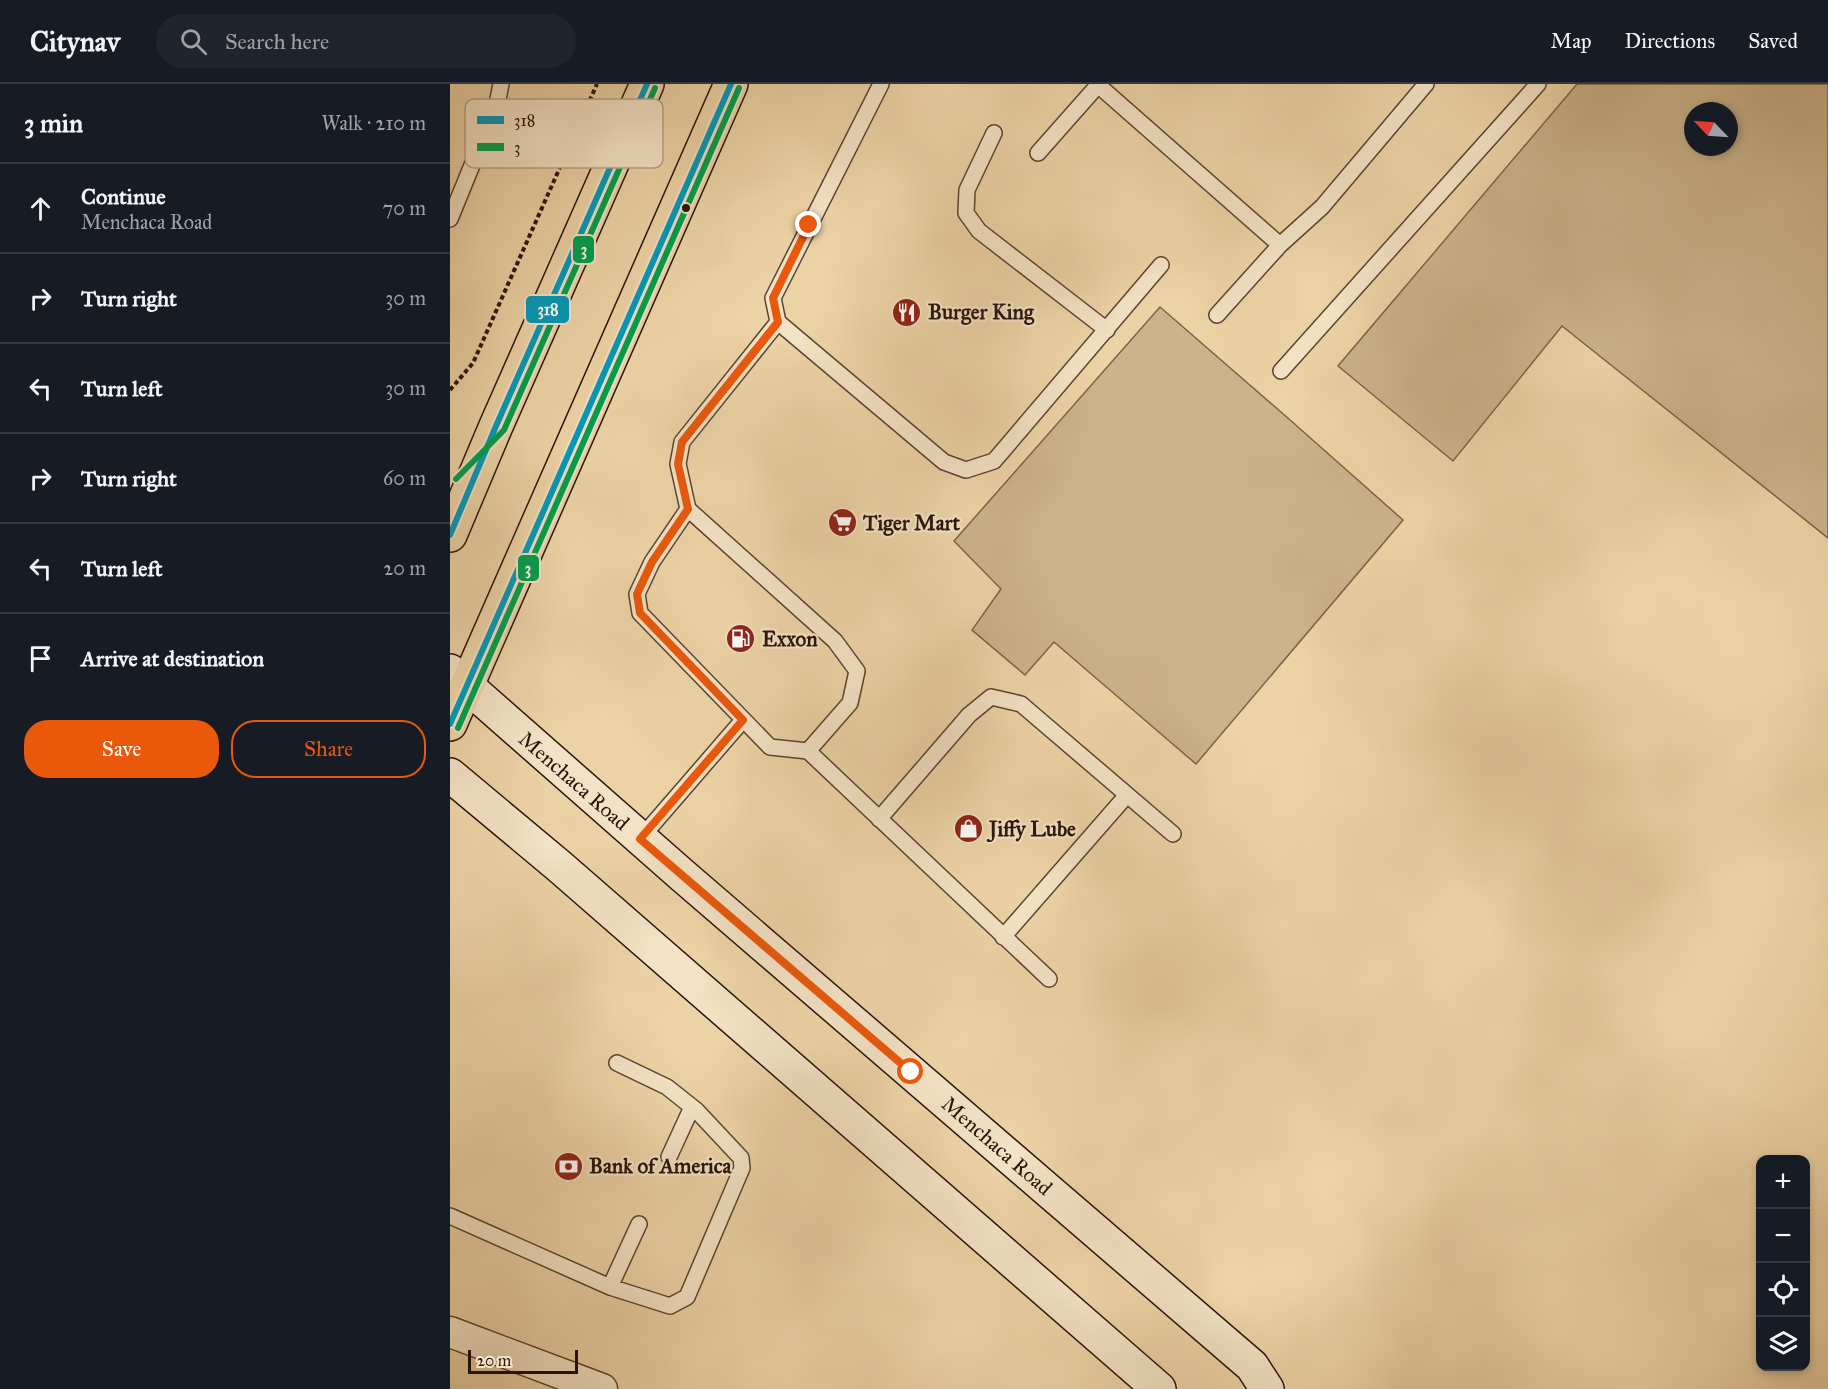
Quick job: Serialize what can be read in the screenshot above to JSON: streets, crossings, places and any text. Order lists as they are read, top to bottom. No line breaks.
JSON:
{"streets":{"main road":["Menchaca Road"]},"places":{"restaurant":["Burger King"],"supermarket":["Tiger Mart"],"fuel station":["Exxon"],"shop":["Jiffy Lube"],"bank":["Bank of America"]},"lines":["transit line 318","transit line 3"],"legend":["318","3"],"scale_bar":"20 m","north":"top left","page":{"header":"Citynav","search":"Search here","nav":["Map","Directions","Saved"],"heading":["3 min","Walk · 210 m"],"list":[["Continue","Menchaca Road","70 m"],["Turn right","30 m"],["Turn left","30 m"],["Turn right","60 m"],["Turn left","20 m"],"Arrive at destination"],"buttons":["Save","Share"],"map_buttons":["+","−"],"scale":"20 m"}}
